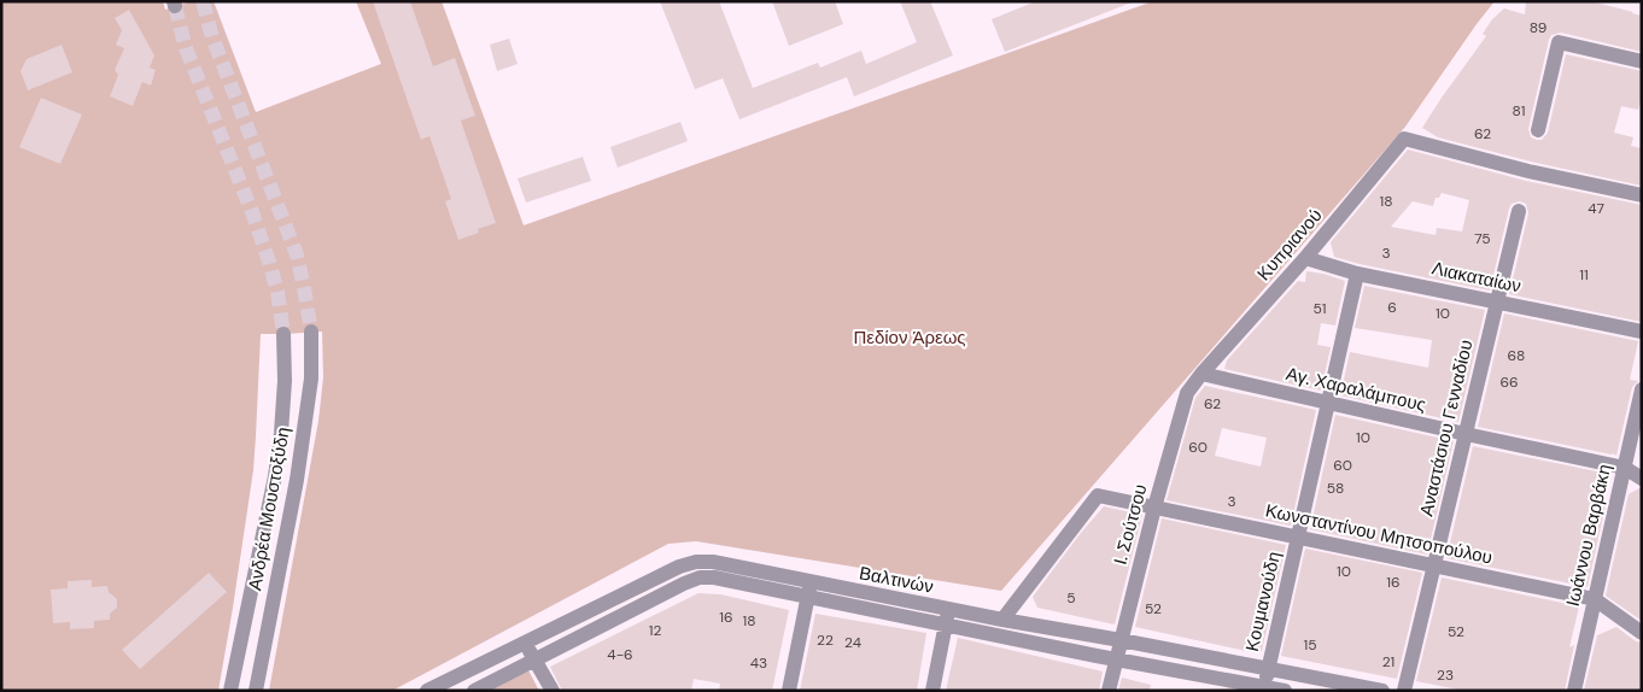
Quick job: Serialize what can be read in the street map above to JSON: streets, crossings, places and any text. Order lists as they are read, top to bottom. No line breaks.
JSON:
{"streets":{"street":["Κυπριανού","Λιακαταίων","Αγ. Χαραλάμπους","Αναστάσιου Γενναδίου","Ανδρέα Μουστοξύδη","Ι. Σούτσου","Κωνσταντίνου Μητσοπούλου","Ιωάννου Βαρβάκη","Βαλτινών","Κουμανούδη"]},"crossings":[["Κυπριανού","Λιακαταίων"],["Κυπριανού","Αγ. Χαραλάμπους"],["Κυπριανού","Ι. Σούτσου"],["Λιακαταίων","Αναστάσιου Γενναδίου"],["Λιακαταίων","Κουμανούδη"],["Αγ. Χαραλάμπους","Αναστάσιου Γενναδίου"],["Αγ. Χαραλάμπους","Ι. Σούτσου"],["Αγ. Χαραλάμπους","Ιωάννου Βαρβάκη"],["Αγ. Χαραλάμπους","Κουμανούδη"],["Αναστάσιου Γενναδίου","Κωνσταντίνου Μητσοπούλου"],["Ι. Σούτσου","Κωνσταντίνου Μητσοπούλου"],["Ι. Σούτσου","Βαλτινών"],["Κωνσταντίνου Μητσοπούλου","Ιωάννου Βαρβάκη"],["Κωνσταντίνου Μητσοπούλου","Βαλτινών"],["Κωνσταντίνου Μητσοπούλου","Κουμανούδη"],["Βαλτινών","Κουμανούδη"]],"parks":["Πεδίον Άρεως"],"house_numbers":["89","81","62","18","47","75","3","11","6","51","10","68","66","62","10","60","60","58","3","10","16","5","52","16","18","12","52","22","24","15","4-6","21","43","23"]}
